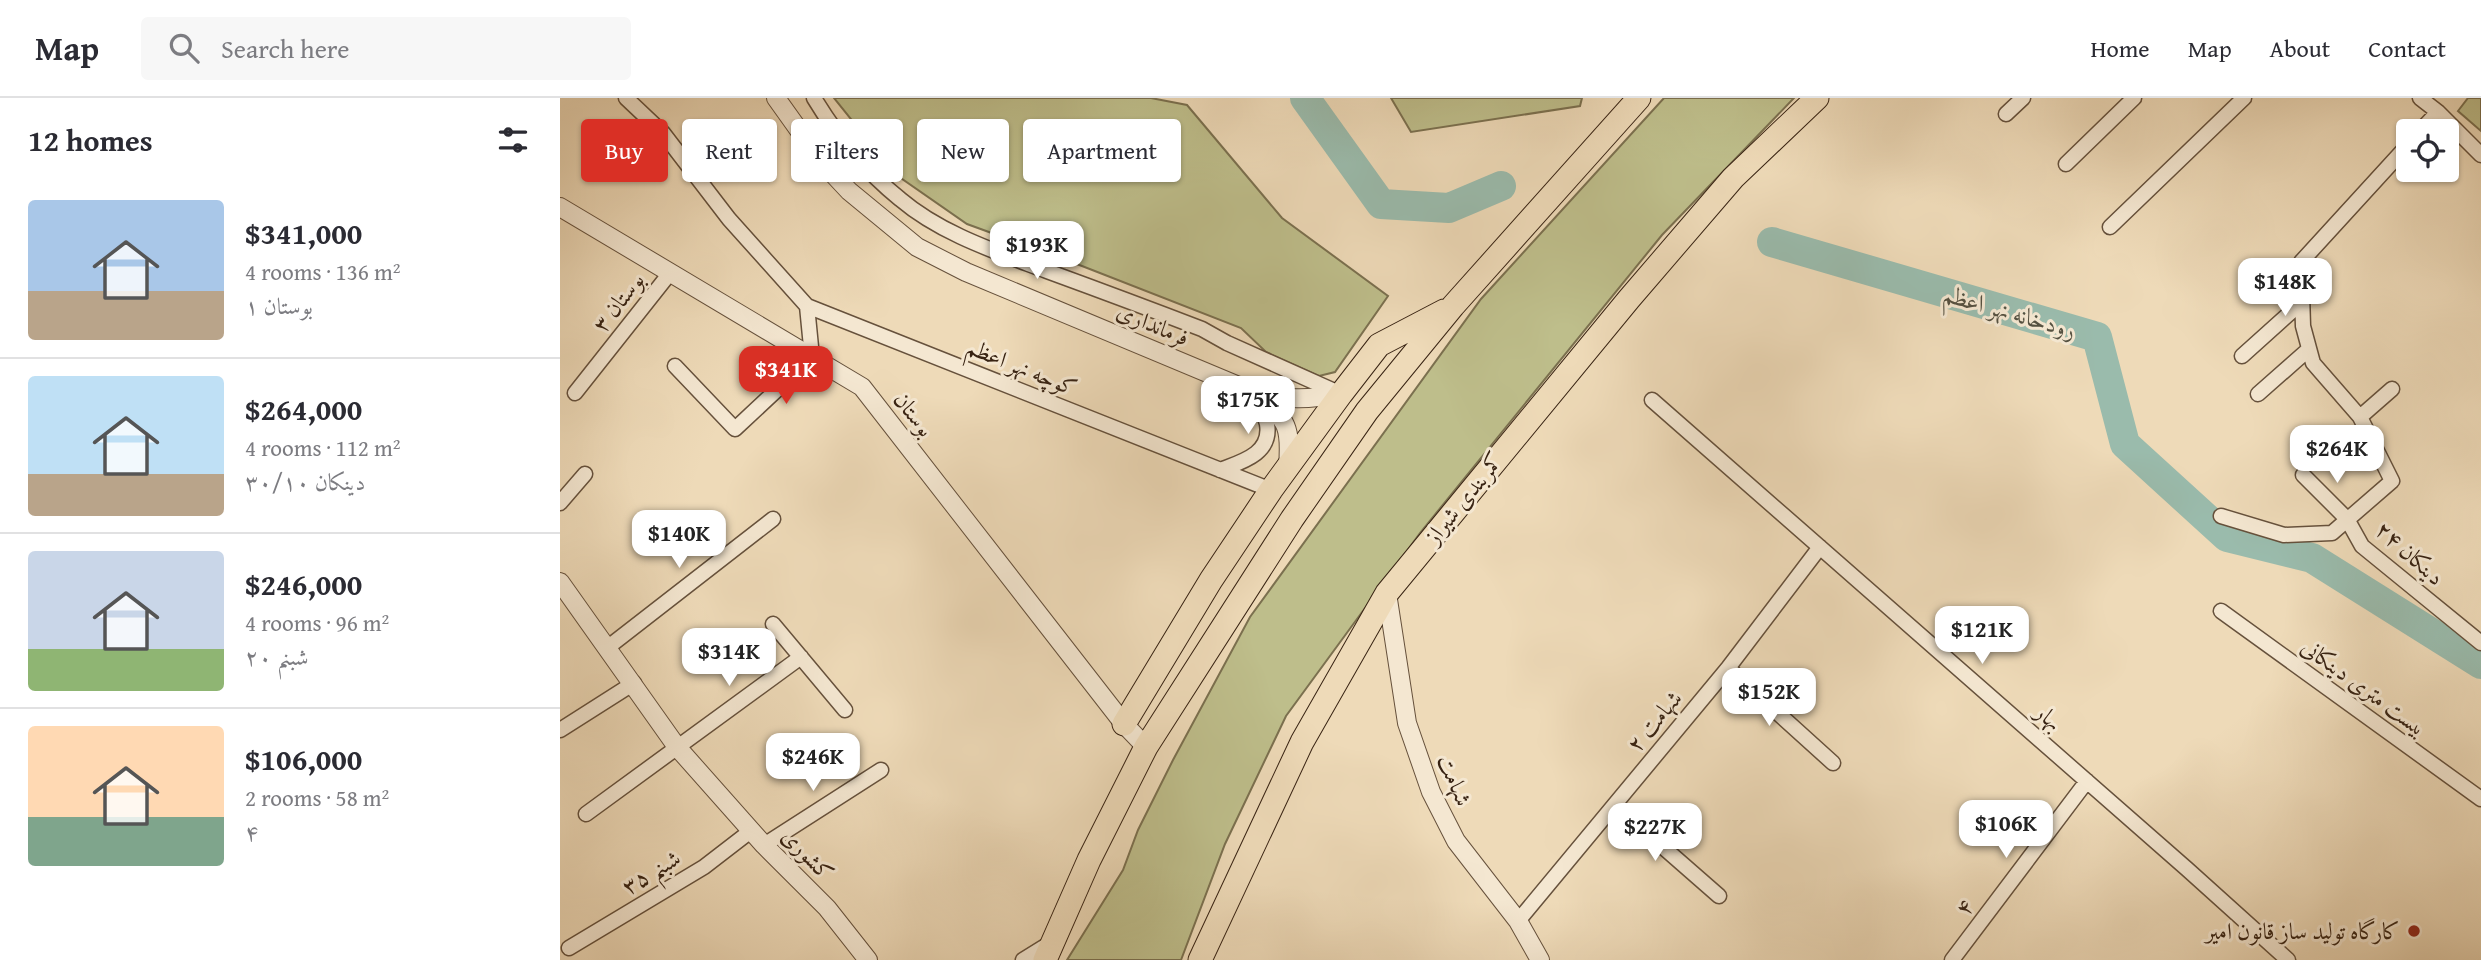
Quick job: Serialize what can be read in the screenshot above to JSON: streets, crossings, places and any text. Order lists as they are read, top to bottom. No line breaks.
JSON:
{"streets":{"highway":["کمربندی شیراز"],"street":["۳ بوستان","فرمانداری","کوچه نهر اعظم","بوستان","۲۴ دینکان","بیست متری دینکانی","بهار","۲ شهامت","شهامت","کشوری","۳۵ شبنم","۴"]},"crossings":[["۳ بوستان","بوستان"],["کمربندی شیراز","شهامت"],["بهار","۲ شهامت"],["بهار","۴"],["۲ شهامت","شهامت"],["کشوری","۳۵ شبنم"]],"water":["رودخانه نهر اعظم"],"places":["کارگاه تولید ساز قانون امیر"],"page":{"header":"Map","search":"Search here","nav":["Home","Map","About","Contact"],"heading":"12 homes","chip":["Buy","Rent","Filters","New","Apartment"],"list":[{"name":"$341,000","note":"4 rooms · 136 m² · ۱ بوستان"},{"name":"$264,000","note":"4 rooms · 112 m² · ۳۰/۱۰ دینکان"},{"name":"$246,000","note":"4 rooms · 96 m² · ۲۰ شبنم"},{"name":"$106,000","note":"2 rooms · 58 m² · ۴"}],"price":["$193K","$148K","$341K","$175K","$264K","$140K","$121K","$314K","$152K","$246K","$106K","$227K"]}}
